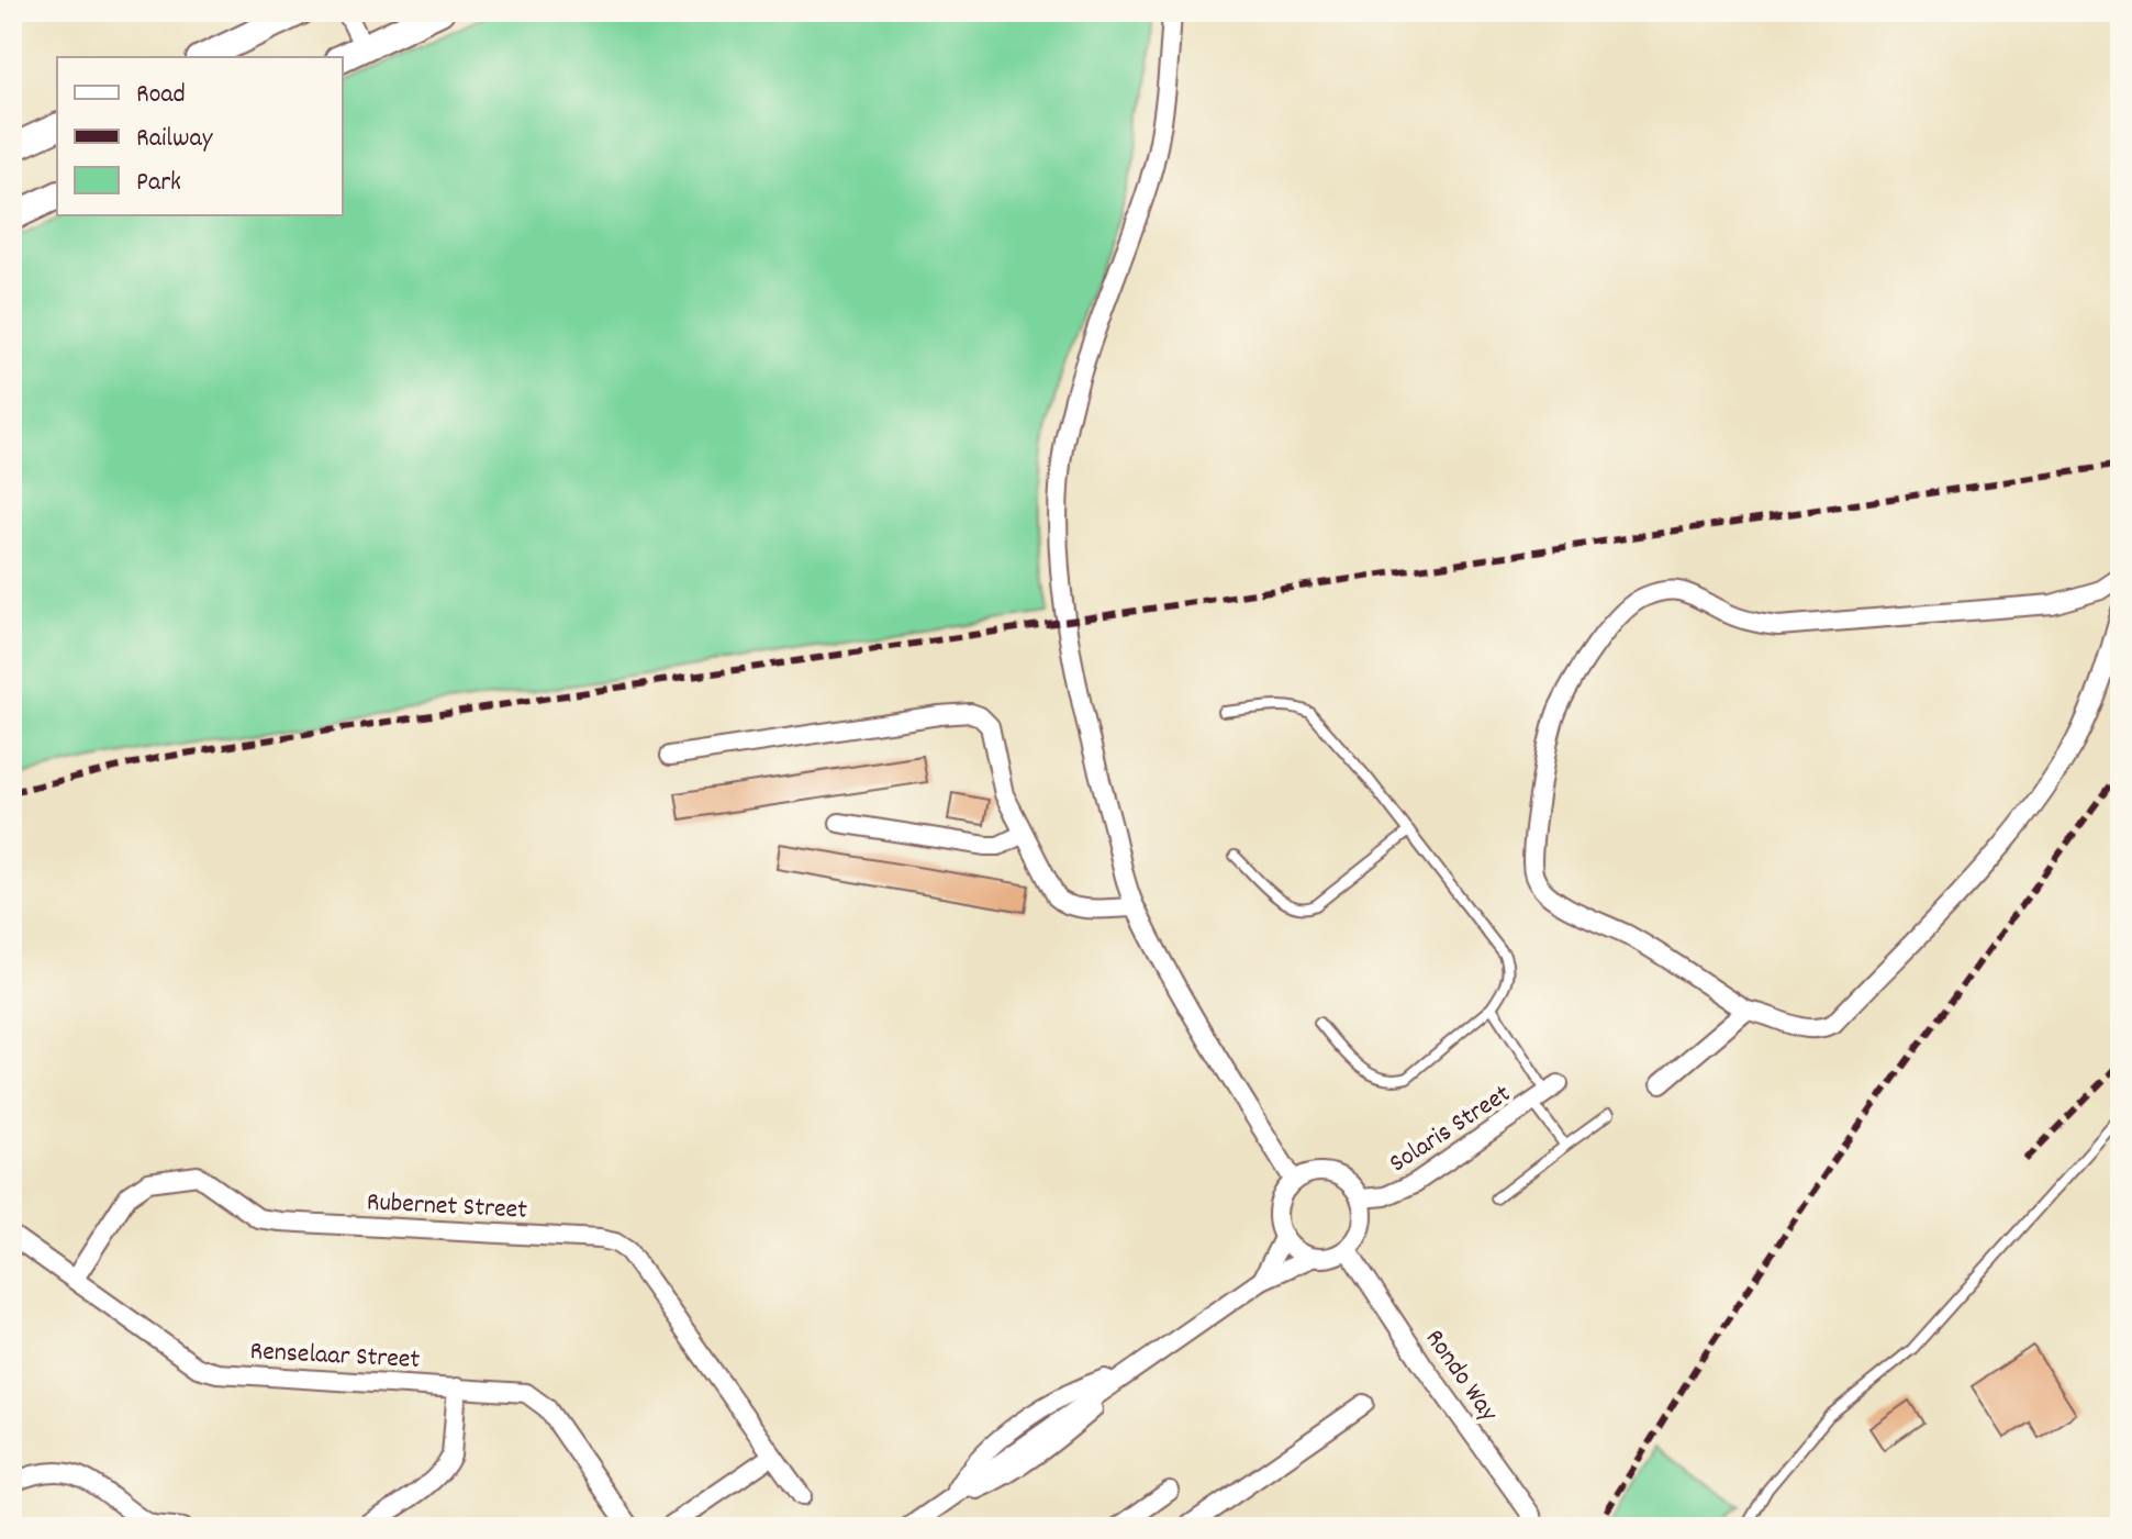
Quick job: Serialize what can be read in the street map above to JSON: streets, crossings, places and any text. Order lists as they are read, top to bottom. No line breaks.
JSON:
{"streets":{"street":["Solaris Street","Rubernet Street","Renselaar Street","Rondo Way"]},"crossings":[["Solaris Street","Rondo Way"],["Rubernet Street","Renselaar Street"]],"legend":["Road","Railway","Park"]}
